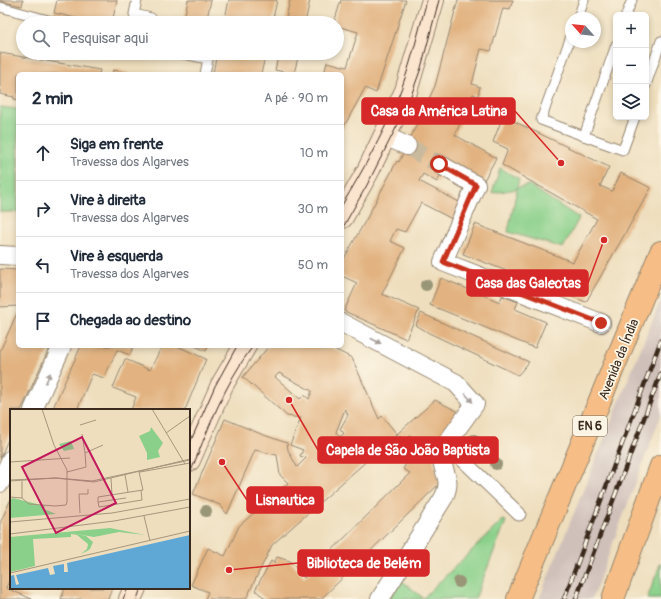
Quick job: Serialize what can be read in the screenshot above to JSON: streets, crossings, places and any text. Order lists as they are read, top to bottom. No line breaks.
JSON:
{"streets":{"main road":["Avenida da Índia","EN 6"]},"places":["Casa da América Latina","Casa das Galeotas","Capela de São João Baptista","Lisnautica","Biblioteca de Belém"],"north":"top left","page":{"map_buttons":["+","−"],"search":"Pesquisar aqui","heading":["2 min","A pé · 90 m"],"list":[["Siga em frente","Travessa dos Algarves","10 m"],["Vire à direita","Travessa dos Algarves","30 m"],["Vire à esquerda","Travessa dos Algarves","50 m"],"Chegada ao destino"]}}
